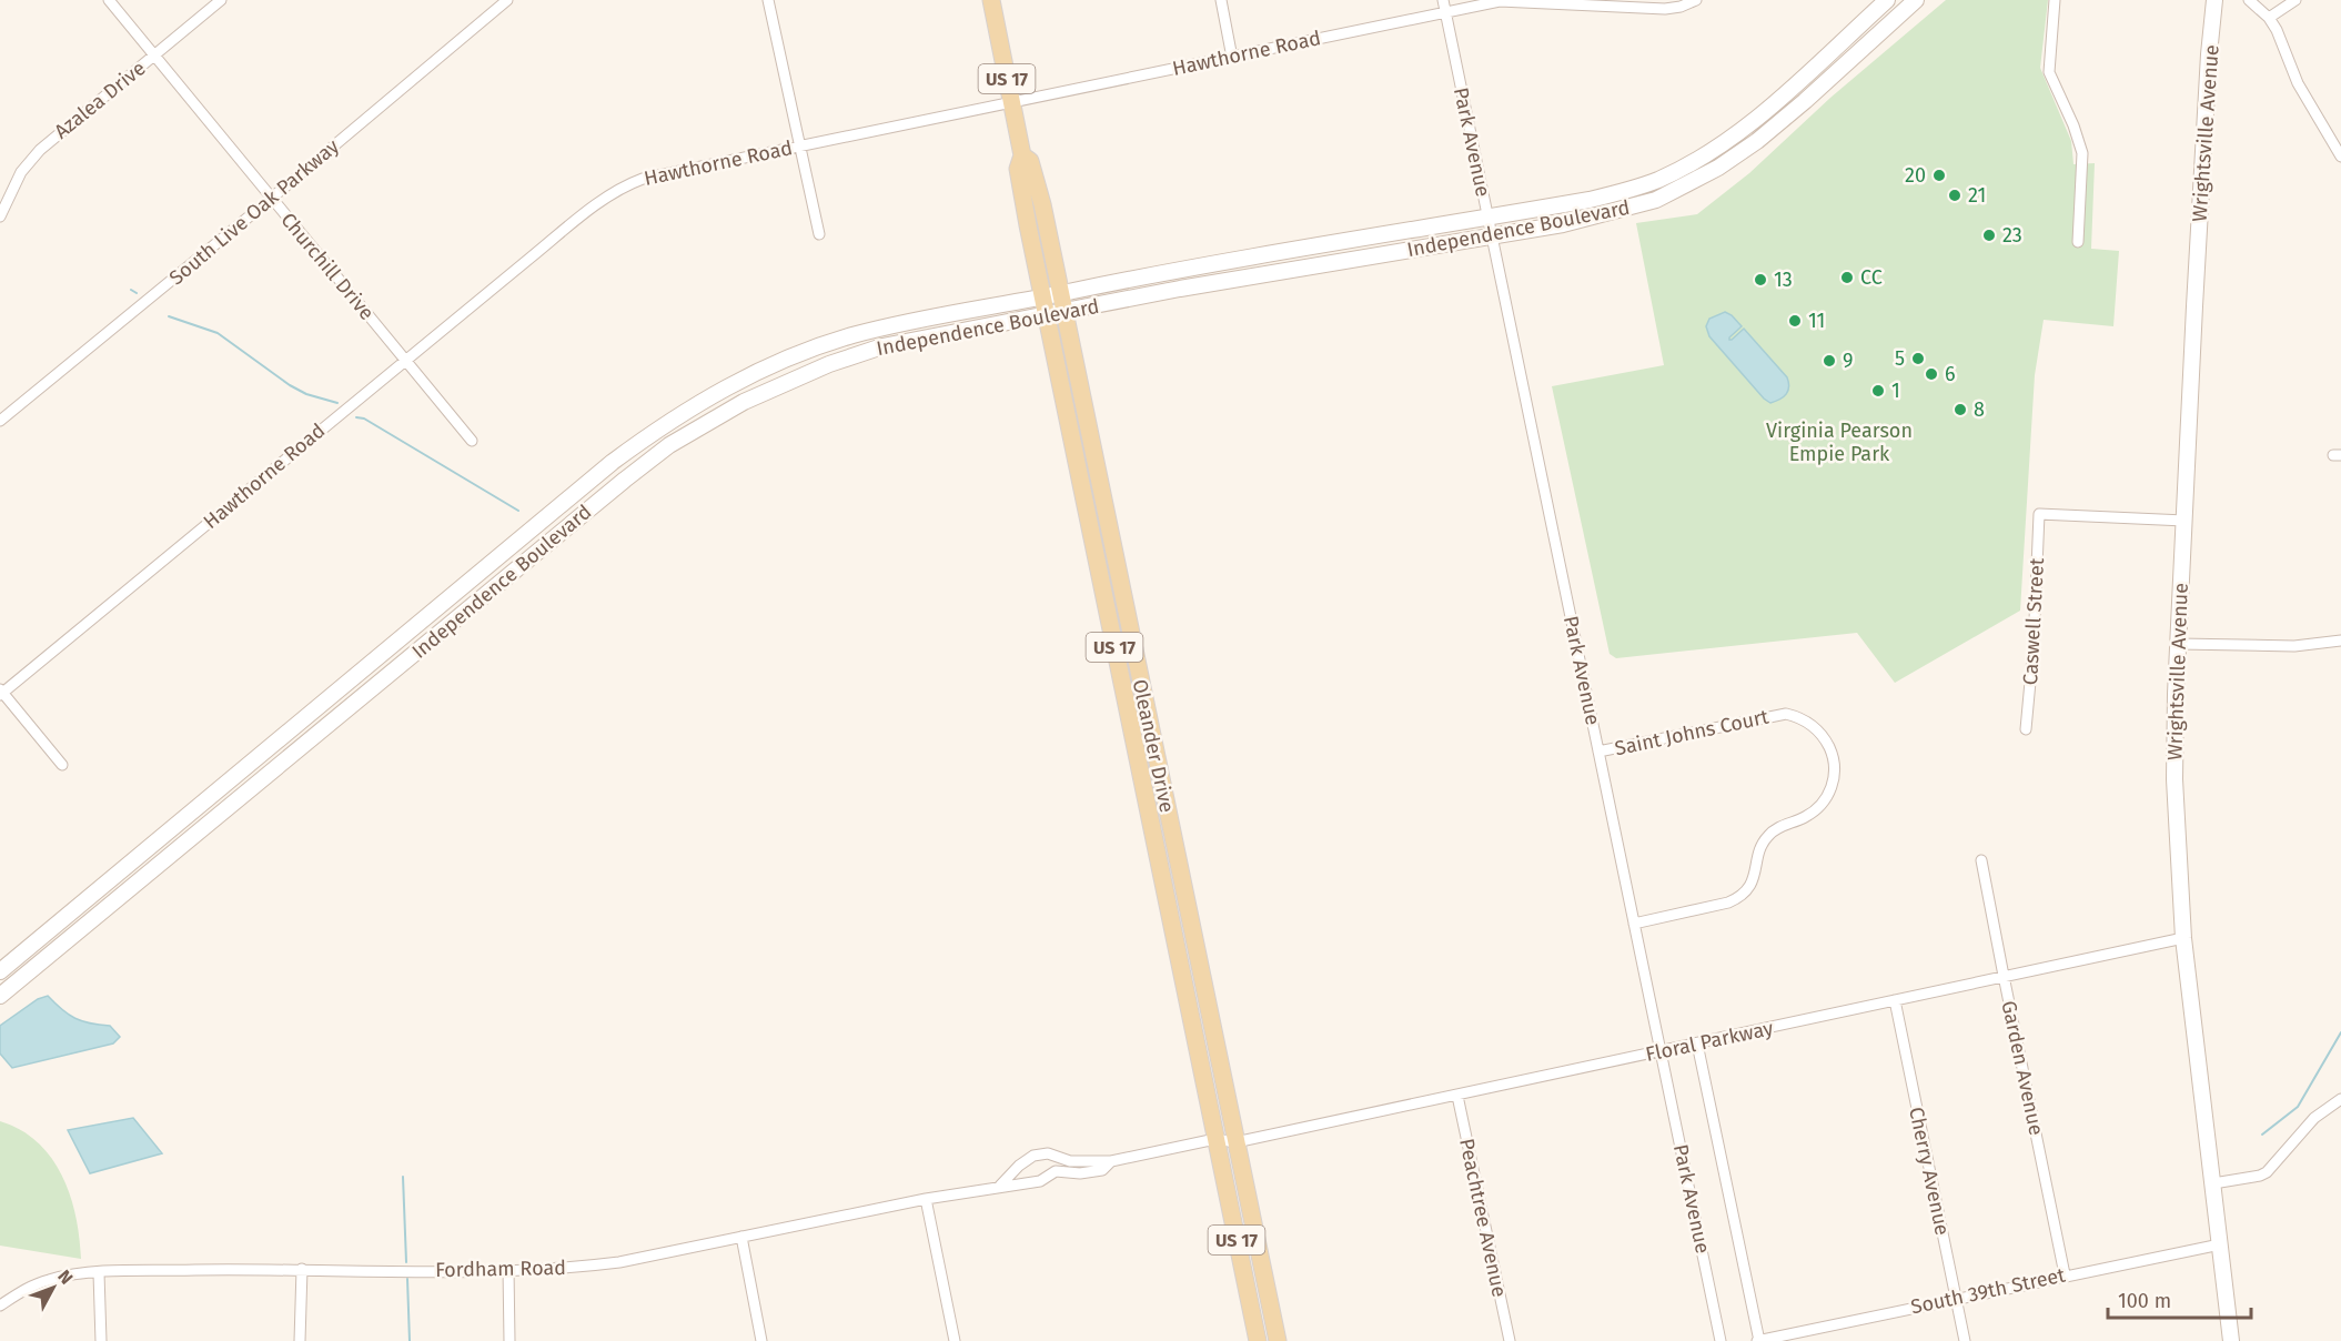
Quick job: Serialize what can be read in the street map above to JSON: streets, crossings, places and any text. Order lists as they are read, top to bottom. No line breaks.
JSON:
{"streets":{"main road":["US 17","Wrightsville Avenue","Independence Boulevard","Oleander Drive"],"street":["Hawthorne Road","Azalea Drive","Park Avenue","South Live Oak Parkway","Churchill Drive","Caswell Street","Saint Johns Court","Floral Parkway","Garden Avenue","Cherry Avenue","Peachtree Avenue","Fordham Road","South 39th Street"]},"crossings":[["Hawthorne Road","Park Avenue"],["Hawthorne Road","Churchill Drive"],["Hawthorne Road","Oleander Drive"],["Azalea Drive","Churchill Drive"],["Wrightsville Avenue","Caswell Street"],["Wrightsville Avenue","Floral Parkway"],["Wrightsville Avenue","South 39th Street"],["Park Avenue","Independence Boulevard"],["Park Avenue","Saint Johns Court"],["Park Avenue","Floral Parkway"],["Park Avenue","South 39th Street"],["South Live Oak Parkway","Churchill Drive"],["Independence Boulevard","Oleander Drive"],["Oleander Drive","Floral Parkway"],["Oleander Drive","Fordham Road"],["Floral Parkway","Garden Avenue"],["Floral Parkway","Cherry Avenue"],["Floral Parkway","Peachtree Avenue"],["Floral Parkway","Fordham Road"],["Garden Avenue","South 39th Street"],["Cherry Avenue","South 39th Street"]],"parks":["Virginia Pearson Empie Park"],"places":["20","21","23","CC","13","11","5","9","6","1","8"],"scale_bar":"100 m","north":"top right"}
